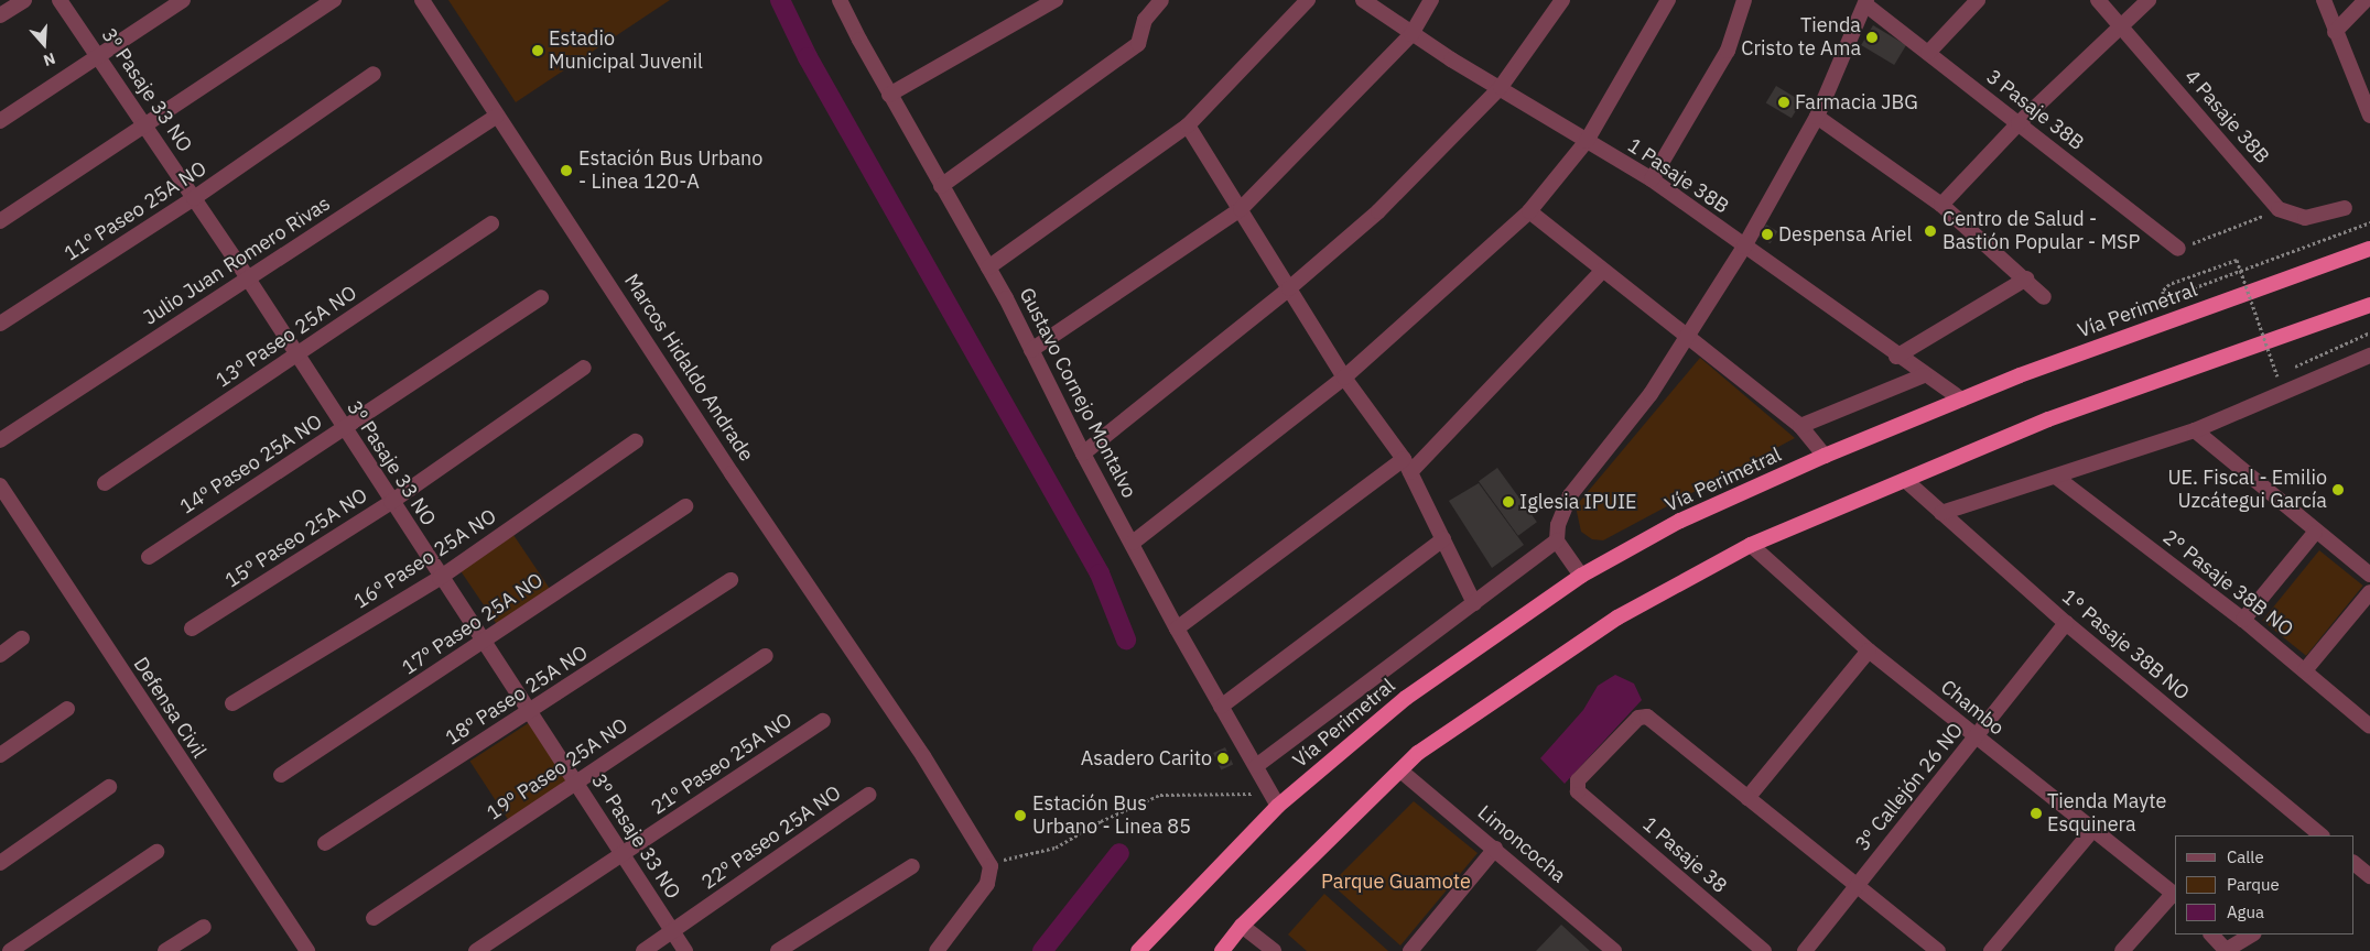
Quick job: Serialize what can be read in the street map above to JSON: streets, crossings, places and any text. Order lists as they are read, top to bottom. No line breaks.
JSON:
{"streets":{"highway":["Vía Perimetral"],"street":["3º Pasaje 33 NO","3 Pasaje 38B","4 Pasaje 38B","1 Pasaje 38B","11º Paseo 25A NO","Julio Juan Romero Rivas","13º Paseo 25A NO","Marcos Hidaldo Andrade","Gustavo Cornejo Montalvo","14º Paseo 25A NO","15º Paseo 25A NO","16º Paseo 25A NO","2° Pasaje 38B NO","17º Paseo 25A NO","1° Pasaje 38B NO","18º Paseo 25A NO","Defensa Civil","Chambo","21º Paseo 25A NO","19º Paseo 25A NO","3º Callejón 26 NO","22º Paseo 25A NO","Limoncocha","1 Pasaje 38"]},"crossings":[["3º Pasaje 33 NO","11º Paseo 25A NO"],["3º Pasaje 33 NO","Julio Juan Romero Rivas"],["3º Pasaje 33 NO","13º Paseo 25A NO"],["3º Pasaje 33 NO","14º Paseo 25A NO"],["3º Pasaje 33 NO","15º Paseo 25A NO"],["3º Pasaje 33 NO","16º Paseo 25A NO"],["3º Pasaje 33 NO","17º Paseo 25A NO"],["3º Pasaje 33 NO","18º Paseo 25A NO"],["3º Pasaje 33 NO","21º Paseo 25A NO"],["3º Pasaje 33 NO","19º Paseo 25A NO"],["3º Pasaje 33 NO","22º Paseo 25A NO"],["1 Pasaje 38B","Vía Perimetral"],["Julio Juan Romero Rivas","Marcos Hidaldo Andrade"],["Vía Perimetral","Gustavo Cornejo Montalvo"],["1° Pasaje 38B NO","3º Callejón 26 NO"],["Chambo","3º Callejón 26 NO"]],"parks":["Parque Guamote"],"places":["Tienda Cristo te Ama","Estadio Municipal Juvenil","Farmacia JBG","Estación Bus Urbano - Linea 120-A","Centro de Salud - Bastión Popular - MSP","Despensa Ariel","UE. Fiscal - Emilio Uzcátegui García","Iglesia IPUIE","Asadero Carito","Tienda Mayte Esquinera","Estación Bus Urbano - Linea 85"],"legend":["Calle","Parque","Agua"],"north":"bottom"}
